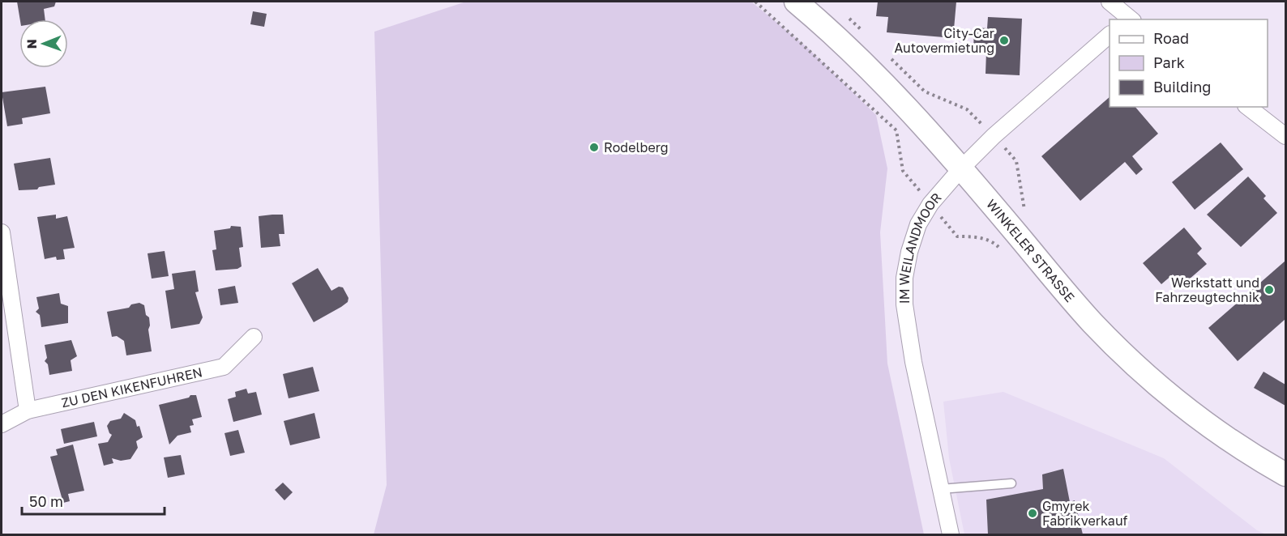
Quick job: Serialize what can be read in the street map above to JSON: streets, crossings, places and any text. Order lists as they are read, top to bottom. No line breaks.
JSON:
{"streets":{"street":["IM WEILANDMOOR","WINKELER STRASSE","ZU DEN KIKENFUHREN"]},"crossings":[["IM WEILANDMOOR","WINKELER STRASSE"]],"places":["City-Car Autovermietung","Rodelberg","Werkstatt und Fahrzeugtechnik","Gmyrek Fabrikverkauf"],"legend":["Road","Park","Building"],"scale_bar":"50 m","north":"left"}
